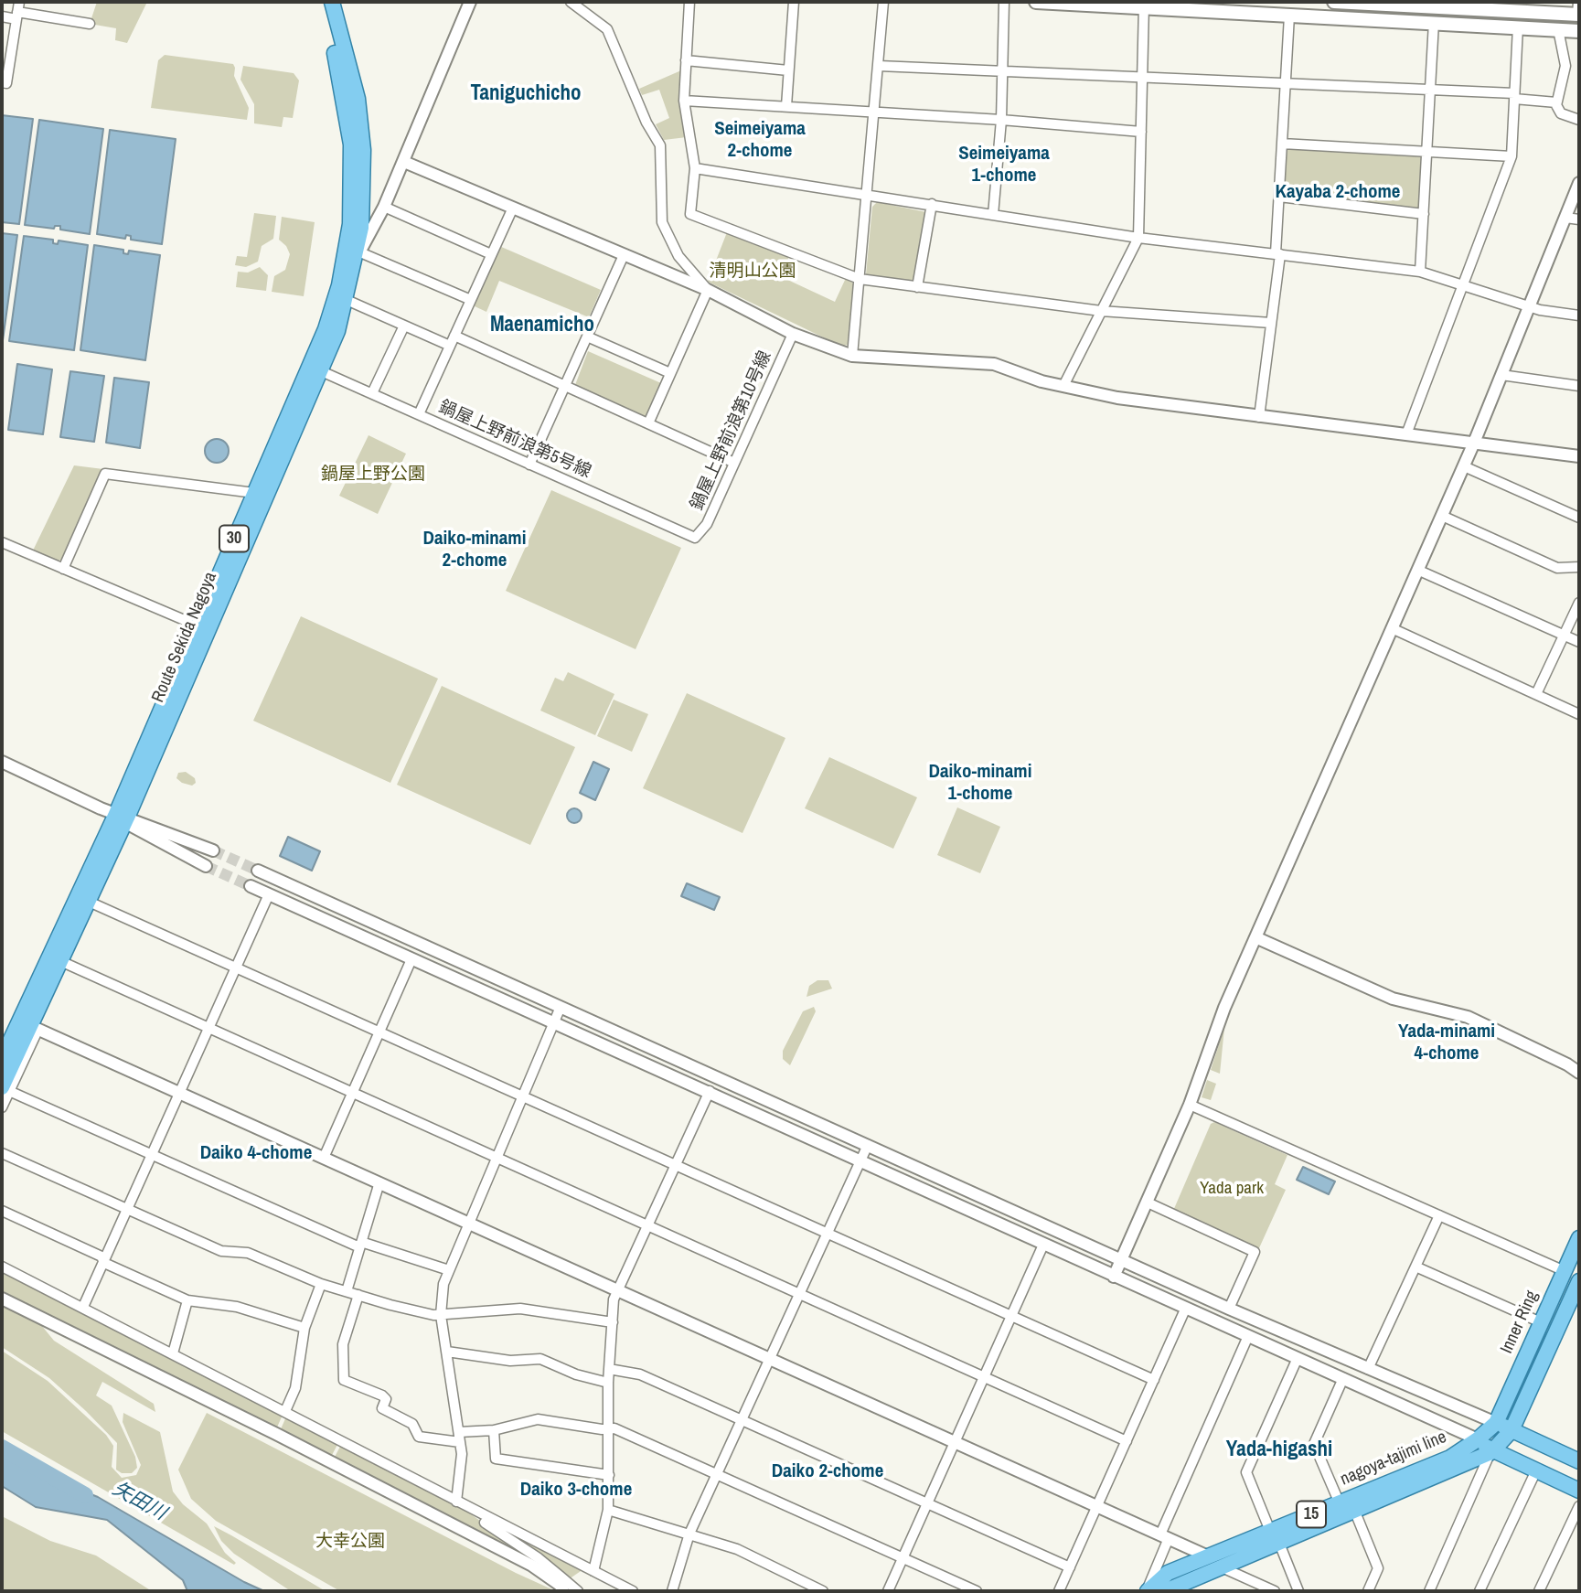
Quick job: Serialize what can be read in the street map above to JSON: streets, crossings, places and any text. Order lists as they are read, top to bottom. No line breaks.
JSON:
{"streets":{"main road":["30","Route Sekida Nagoya","Inner Ring","nagoya-tajimi line","15"],"street":["鍋屋上野前浪第10号線","鍋屋上野前浪第5号線"]},"crossings":[["鍋屋上野前浪第10号線","鍋屋上野前浪第5号線"],["鍋屋上野前浪第5号線","Route Sekida Nagoya"],["Inner Ring","nagoya-tajimi line"]],"districts":["Taniguchicho","Seimeiyama 2-chome","Seimeiyama 1-chome","Kayaba 2-chome","Maenamicho","Daiko-minami 2-chome","Daiko-minami 1-chome","Yada-minami 4-chome","Daiko 4-chome","Yada-higashi","Daiko 2-chome","Daiko 3-chome"],"water":["矢田川"],"parks":["清明山公園","鍋屋上野公園","Yada park","大幸公園"]}
